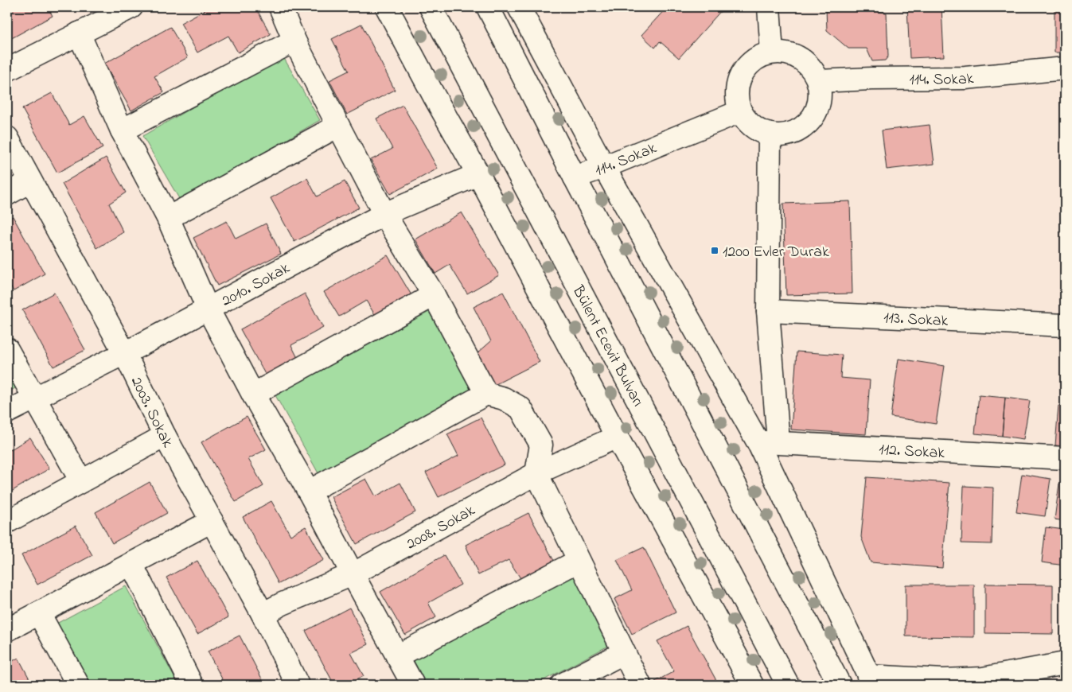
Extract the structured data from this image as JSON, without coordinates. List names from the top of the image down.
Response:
{
  "streets": {
    "street": [
      "114. Sokak",
      "2010. Sokak",
      "113. Sokak",
      "Bülent Ecevit Bulvarı",
      "2003. Sokak",
      "112. Sokak",
      "2008. Sokak"
    ]
  },
  "crossings": [
    ["2010. Sokak", "2003. Sokak"],
    ["2003. Sokak", "2008. Sokak"]
  ],
  "places": {
    "transit": ["1200 Evler Durak"]
  }
}
